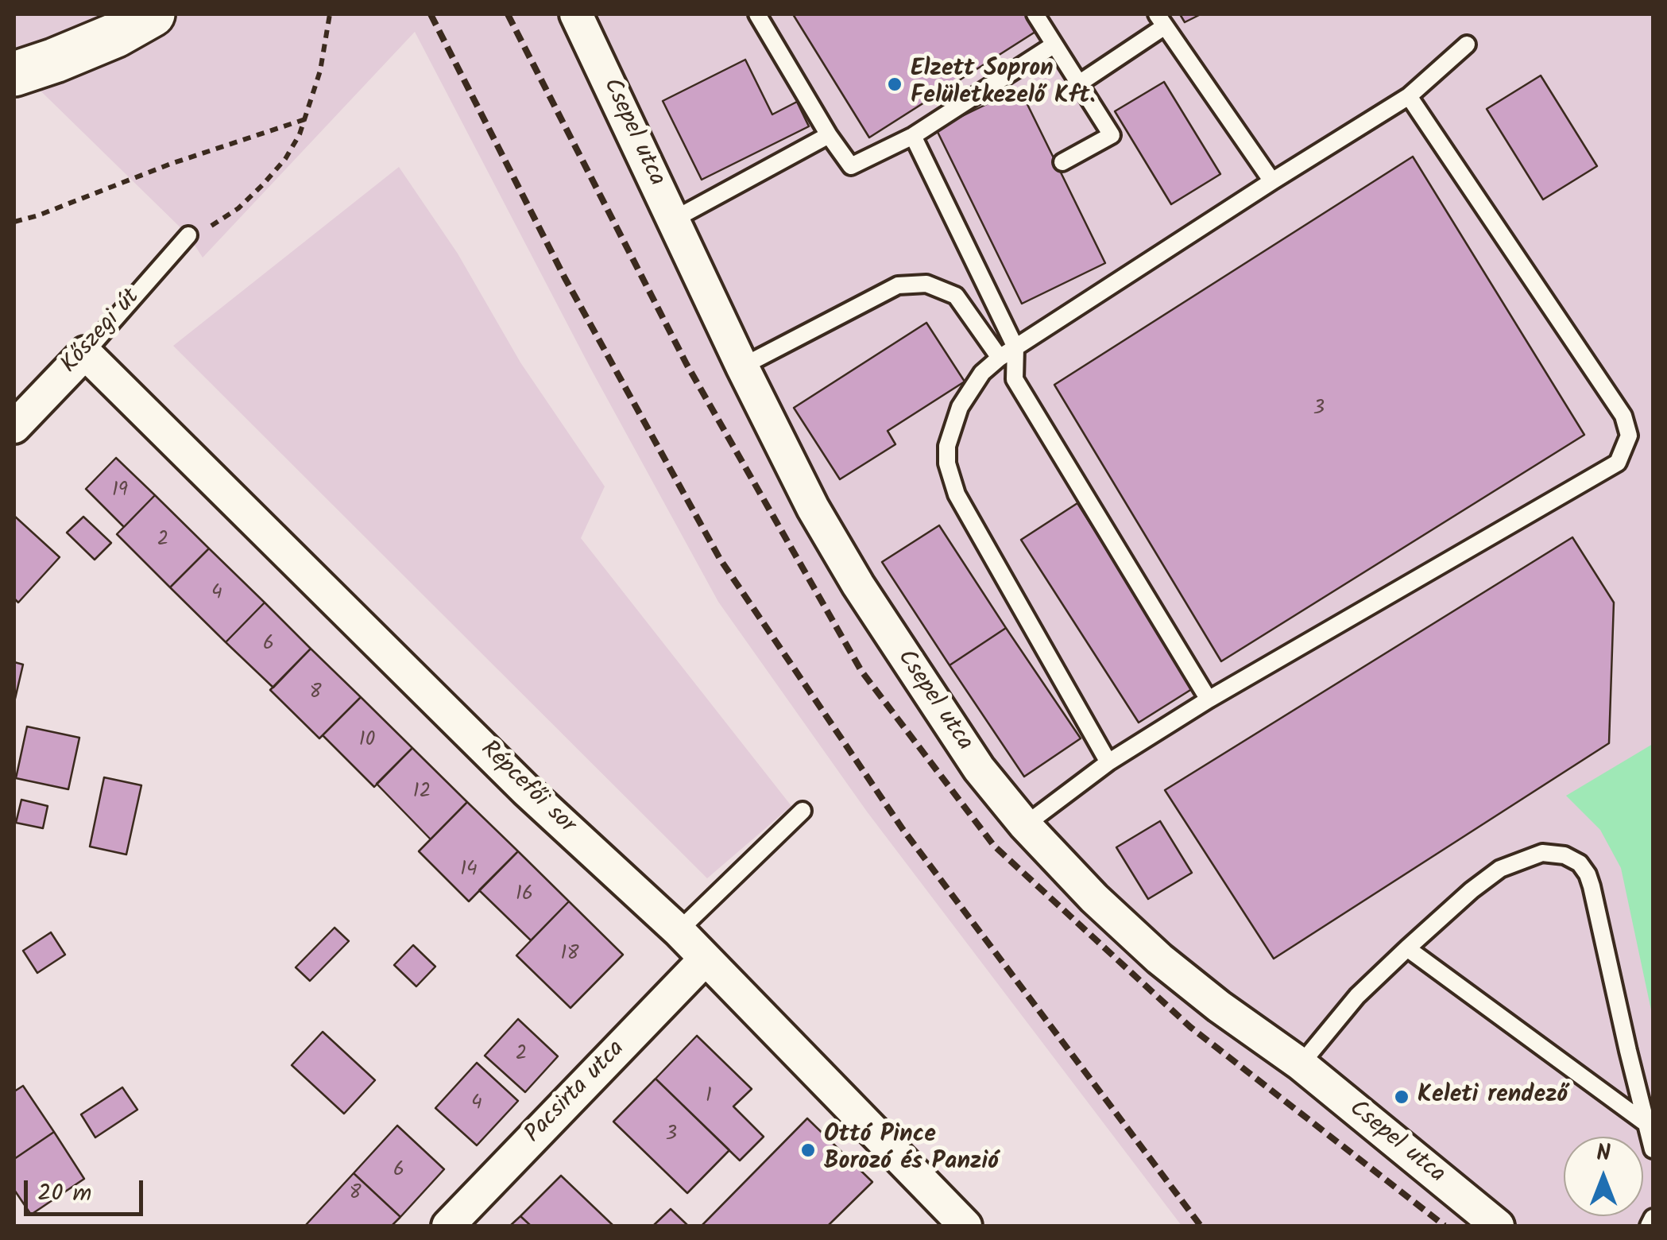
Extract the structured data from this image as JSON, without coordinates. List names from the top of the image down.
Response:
{
  "streets": {
    "street": [
      "Csepel utca",
      "Kőszegi út",
      "Répcefői sor",
      "Pacsirta utca"
    ]
  },
  "crossings": [
    ["Kőszegi út", "Répcefői sor"],
    ["Répcefői sor", "Pacsirta utca"]
  ],
  "places": ["Elzett Sopron Felületkezelő Kft.", "Keleti rendező", "Ottó Pince Borozó és Panzió"],
  "house_numbers": [
    "3",
    "19",
    "2",
    "4",
    "6",
    "8",
    "10",
    "12",
    "14",
    "16",
    "18",
    "2",
    "1",
    "4",
    "3",
    "6",
    "8"
  ],
  "scale_bar": "20 m",
  "north": "top"
}
